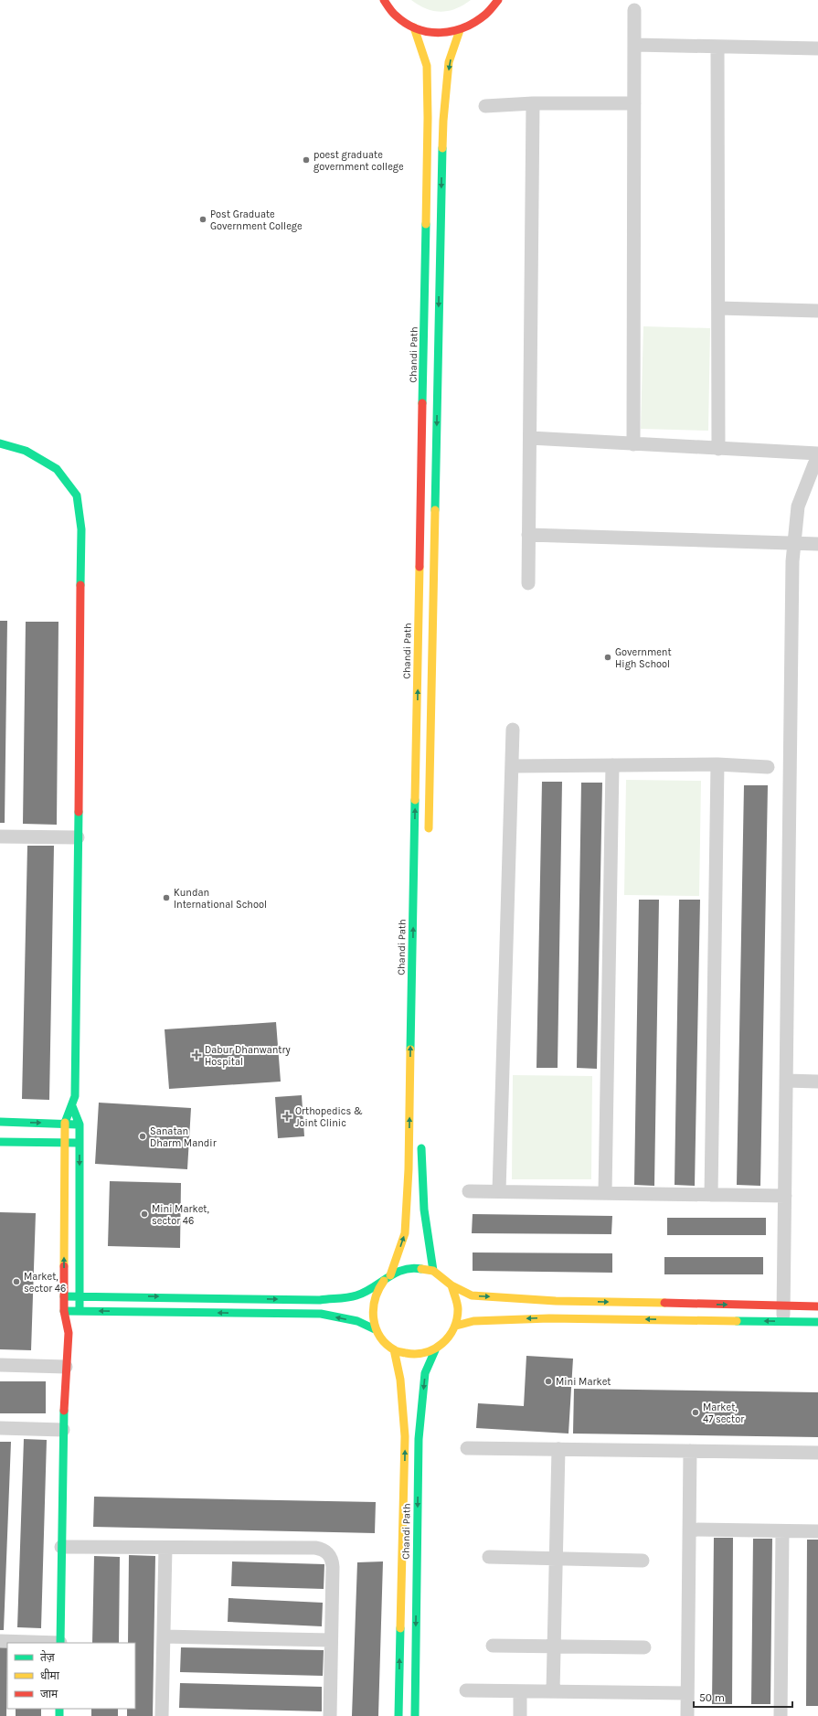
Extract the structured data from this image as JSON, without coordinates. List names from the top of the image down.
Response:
{
  "streets": {
    "main road": ["Chandi Path"]
  },
  "places": {
    "other": [
      "poest graduate government college",
      "Post Graduate Government College",
      "Government High School",
      "Kundan International School",
      "Sanatan Dharm Mandir",
      "Mini Market, sector 46",
      "Market, sector 46",
      "Mini Market",
      "Market, 47 sector"
    ],
    "health": ["Dabur Dhanwantry Hospital", "Orthopedics & Joint Clinic"]
  },
  "legend": ["तेज़", "धीमा", "जाम"],
  "scale_bar": "50 m"
}
